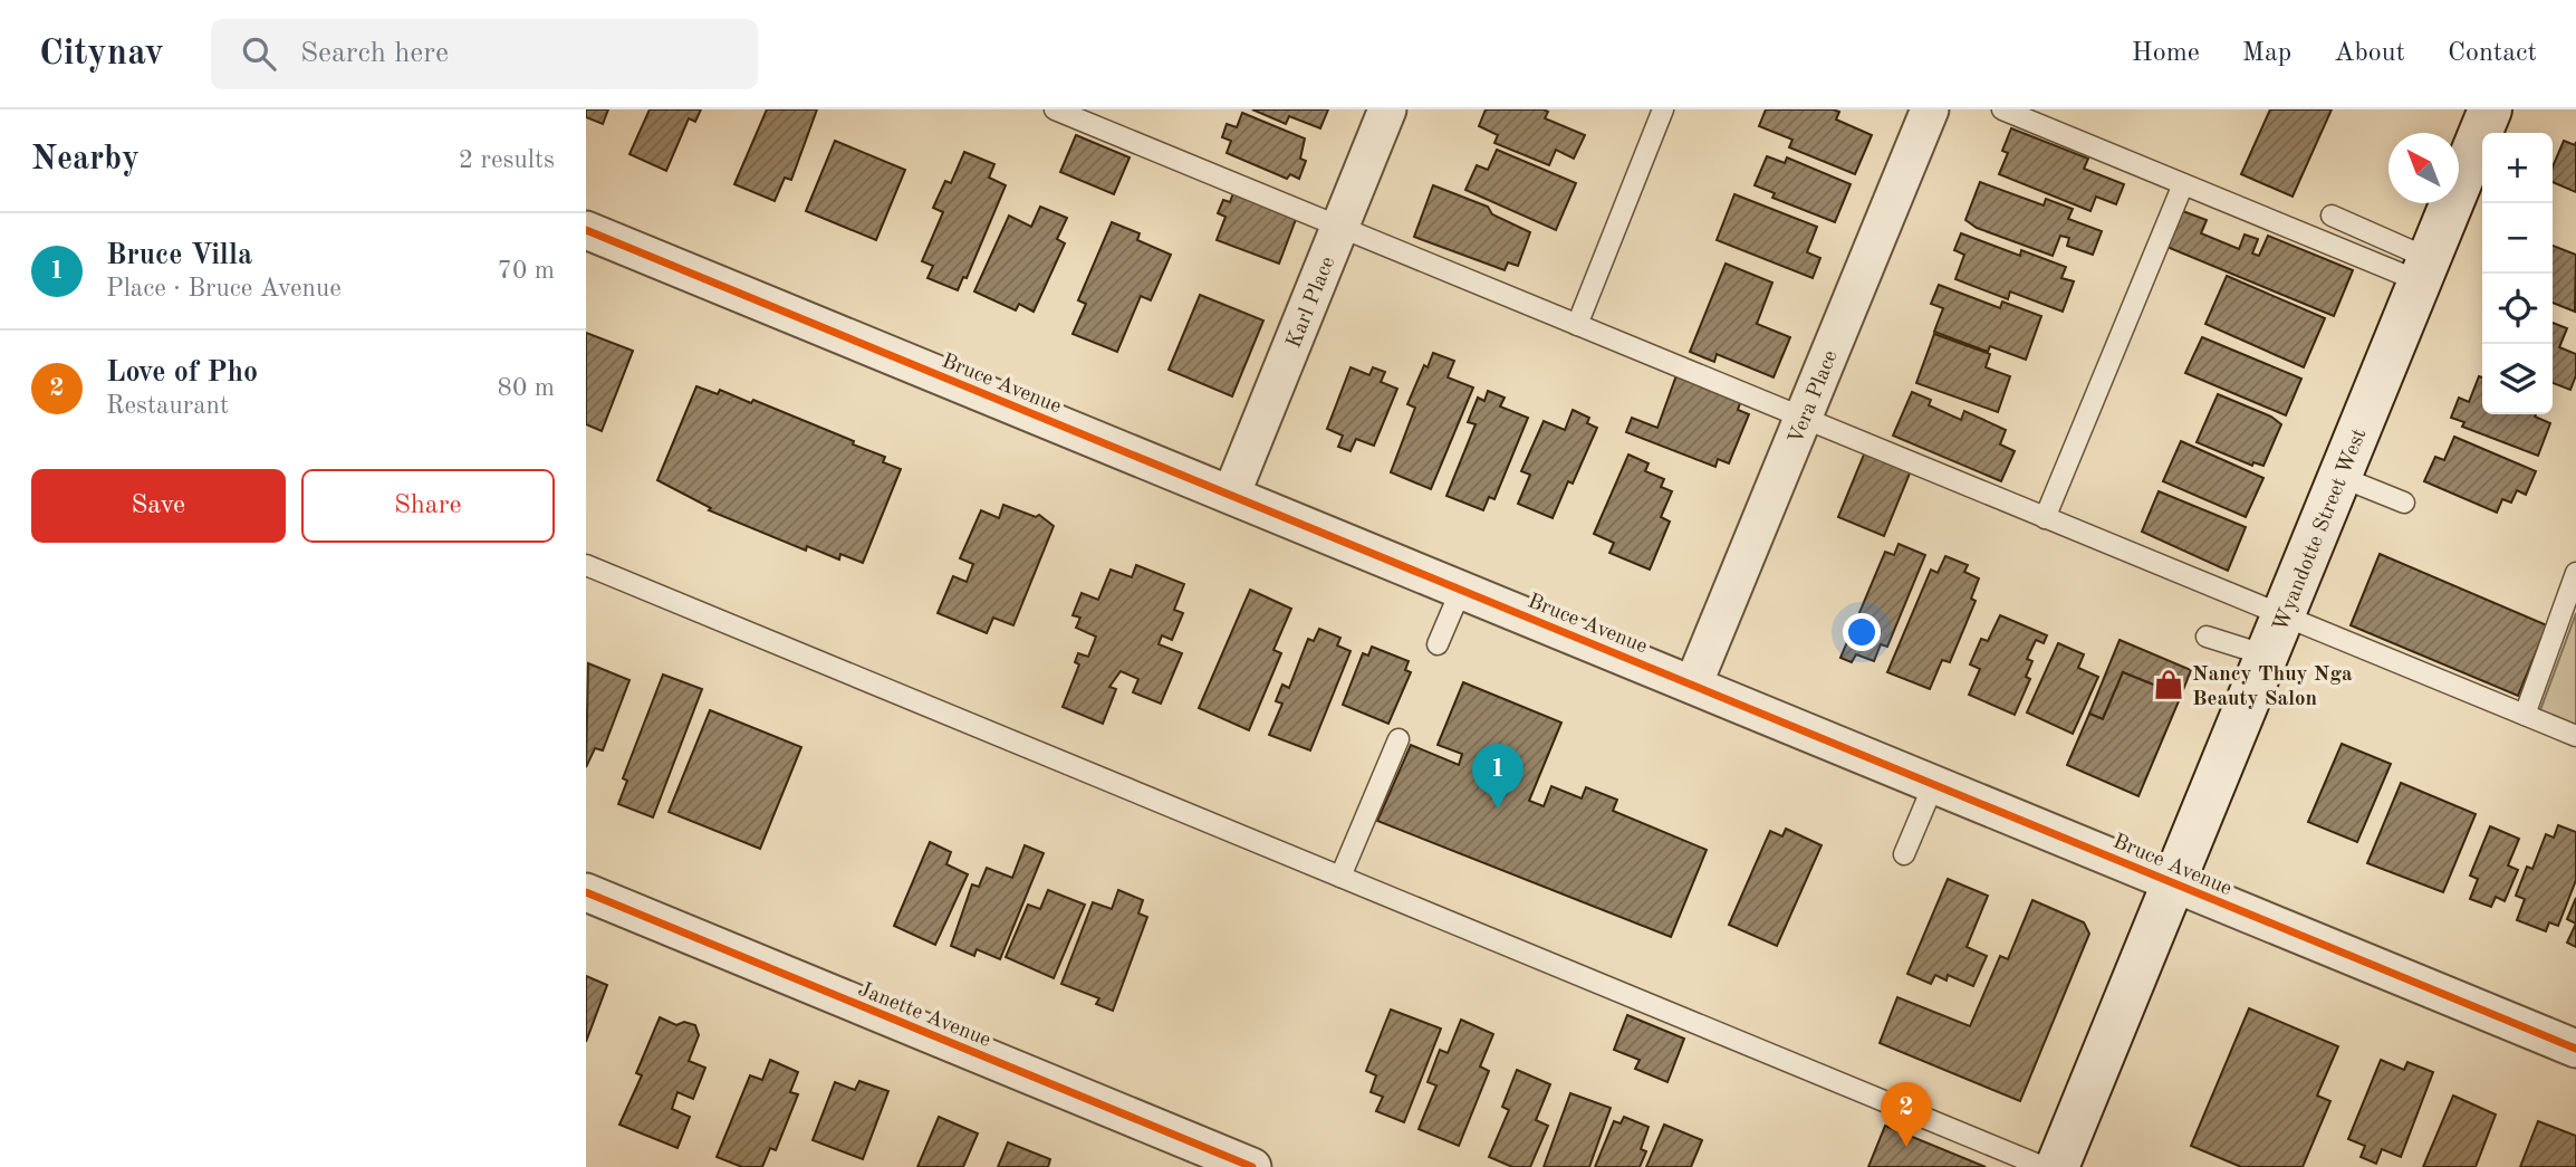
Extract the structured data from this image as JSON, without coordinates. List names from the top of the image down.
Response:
{
  "streets": {
    "main road": ["Wyandotte Street West"],
    "street": [
      "Karl Place",
      "Bruce Avenue",
      "Vera Place",
      "Janette Avenue"
    ]
  },
  "crossings": [
    ["Karl Place", "Bruce Avenue"],
    ["Bruce Avenue", "Vera Place"],
    ["Bruce Avenue", "Wyandotte Street West"]
  ],
  "places": {
    "shop": ["Nancy Thuy Nga Beauty Salon"]
  },
  "north": "top left",
  "page": {
    "header": "Citynav",
    "search": "Search here",
    "nav": [
      "Home",
      "Map",
      "About",
      "Contact"
    ],
    "heading": ["Nearby", "2 results"],
    "map_buttons": ["+", "−"],
    "list": [
      {
        "mark": "1",
        "name": "Bruce Villa",
        "note": "Place · Bruce Avenue",
        "value": "70 m"
      },
      {
        "mark": "2",
        "name": "Love of Pho",
        "note": "Restaurant",
        "value": "80 m"
      }
    ],
    "buttons": ["Save", "Share"],
    "pins": ["1", "2"]
  }
}
